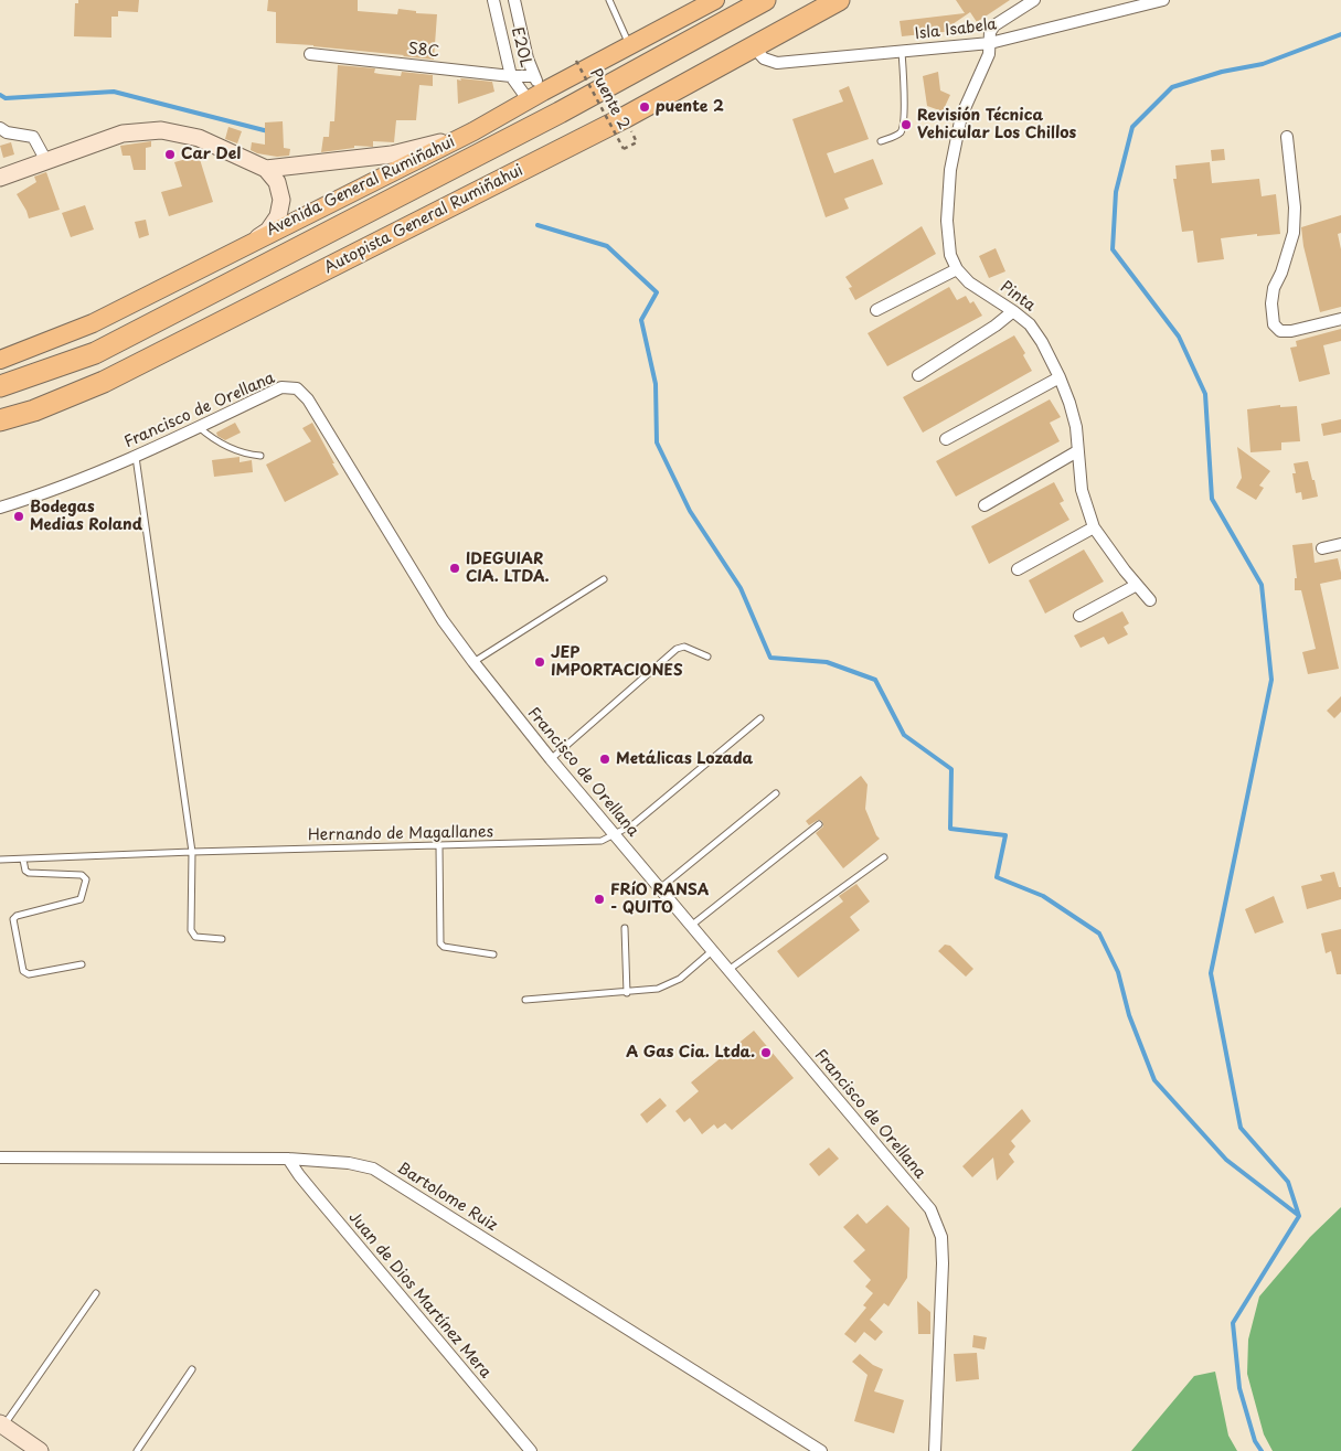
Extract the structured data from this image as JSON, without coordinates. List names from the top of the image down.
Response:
{
  "streets": {
    "highway": ["Autopista General Rumiñahui"],
    "main road": ["Avenida General Rumiñahui"],
    "street": [
      "Isla Isabela",
      "E20L",
      "S8C",
      "Pinta",
      "Francisco de Orellana",
      "Bartolome Ruiz",
      "Juan de Dios Martínez Mera"
    ],
    "lane": ["Hernando de Magallanes"],
    "path": ["Puente 2"]
  },
  "crossings": [
    ["Isla Isabela", "Autopista General Rumiñahui"],
    ["E20L", "S8C"],
    ["E20L", "Avenida General Rumiñahui"],
    ["S8C", "Avenida General Rumiñahui"],
    ["Francisco de Orellana", "Hernando de Magallanes"],
    ["Bartolome Ruiz", "Juan de Dios Martínez Mera"]
  ],
  "places": [
    "puente 2",
    "Revisión Técnica Vehicular Los Chillos",
    "Car Del",
    "Bodegas Medias Roland",
    "IDEGUIAR CIA. LTDA.",
    "JEP IMPORTACIONES",
    "Metálicas Lozada",
    "FRíO RANSA - QUITO",
    "A Gas Cia. Ltda."
  ]
}
